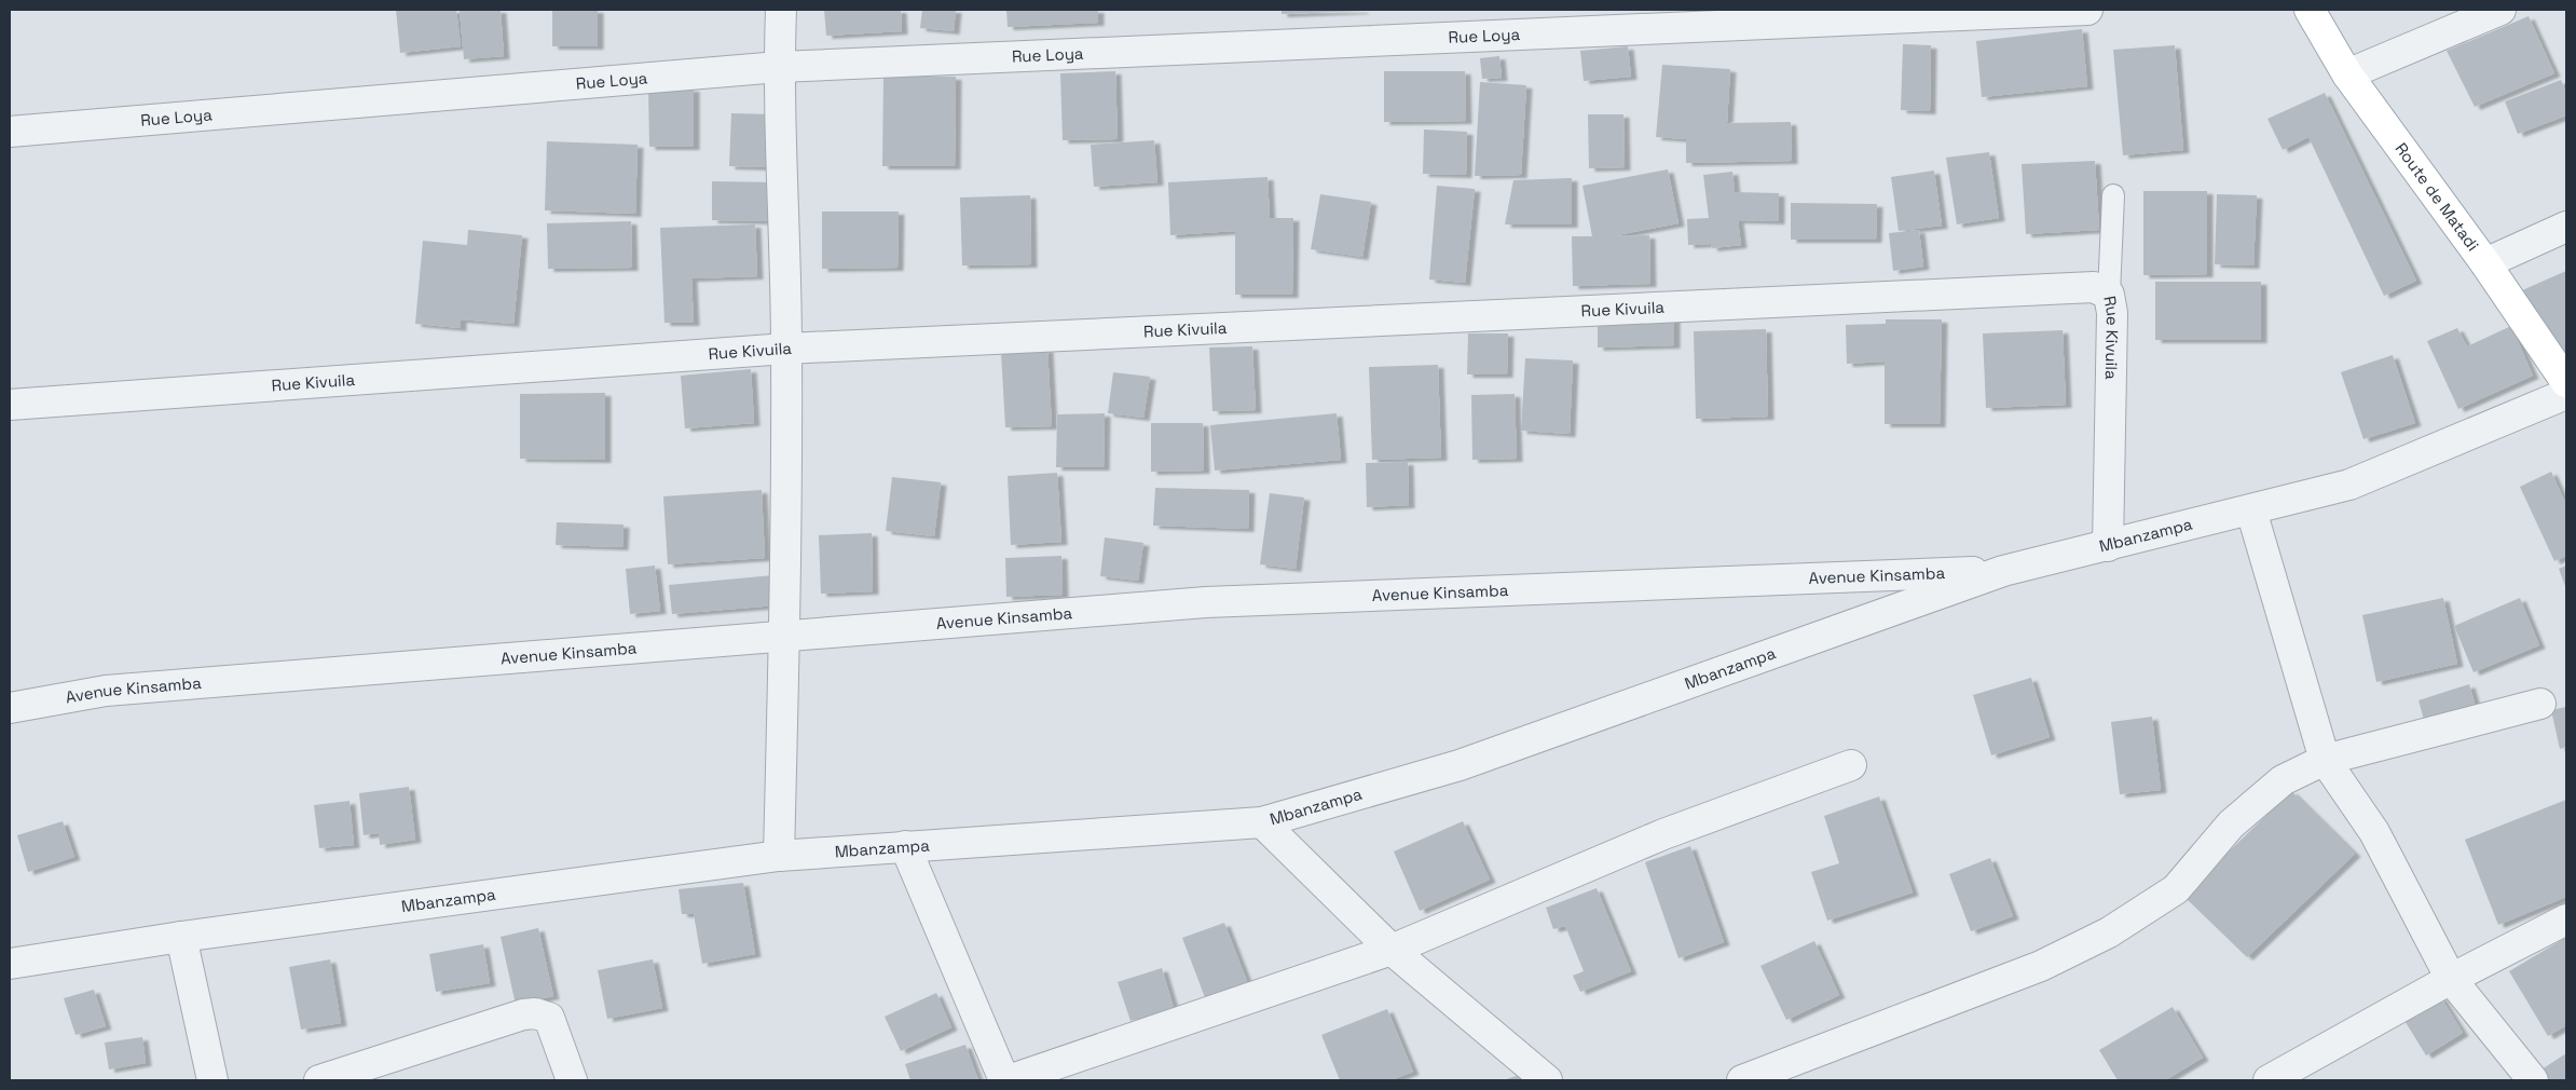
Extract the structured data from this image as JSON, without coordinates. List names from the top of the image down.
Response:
{
  "streets": {
    "main road": ["Route de Matadi"],
    "street": [
      "Rue Loya",
      "Rue Kivuila",
      "Mbanzampa",
      "Avenue Kinsamba"
    ]
  },
  "crossings": [
    ["Rue Kivuila", "Mbanzampa"],
    ["Mbanzampa", "Avenue Kinsamba"]
  ]
}
